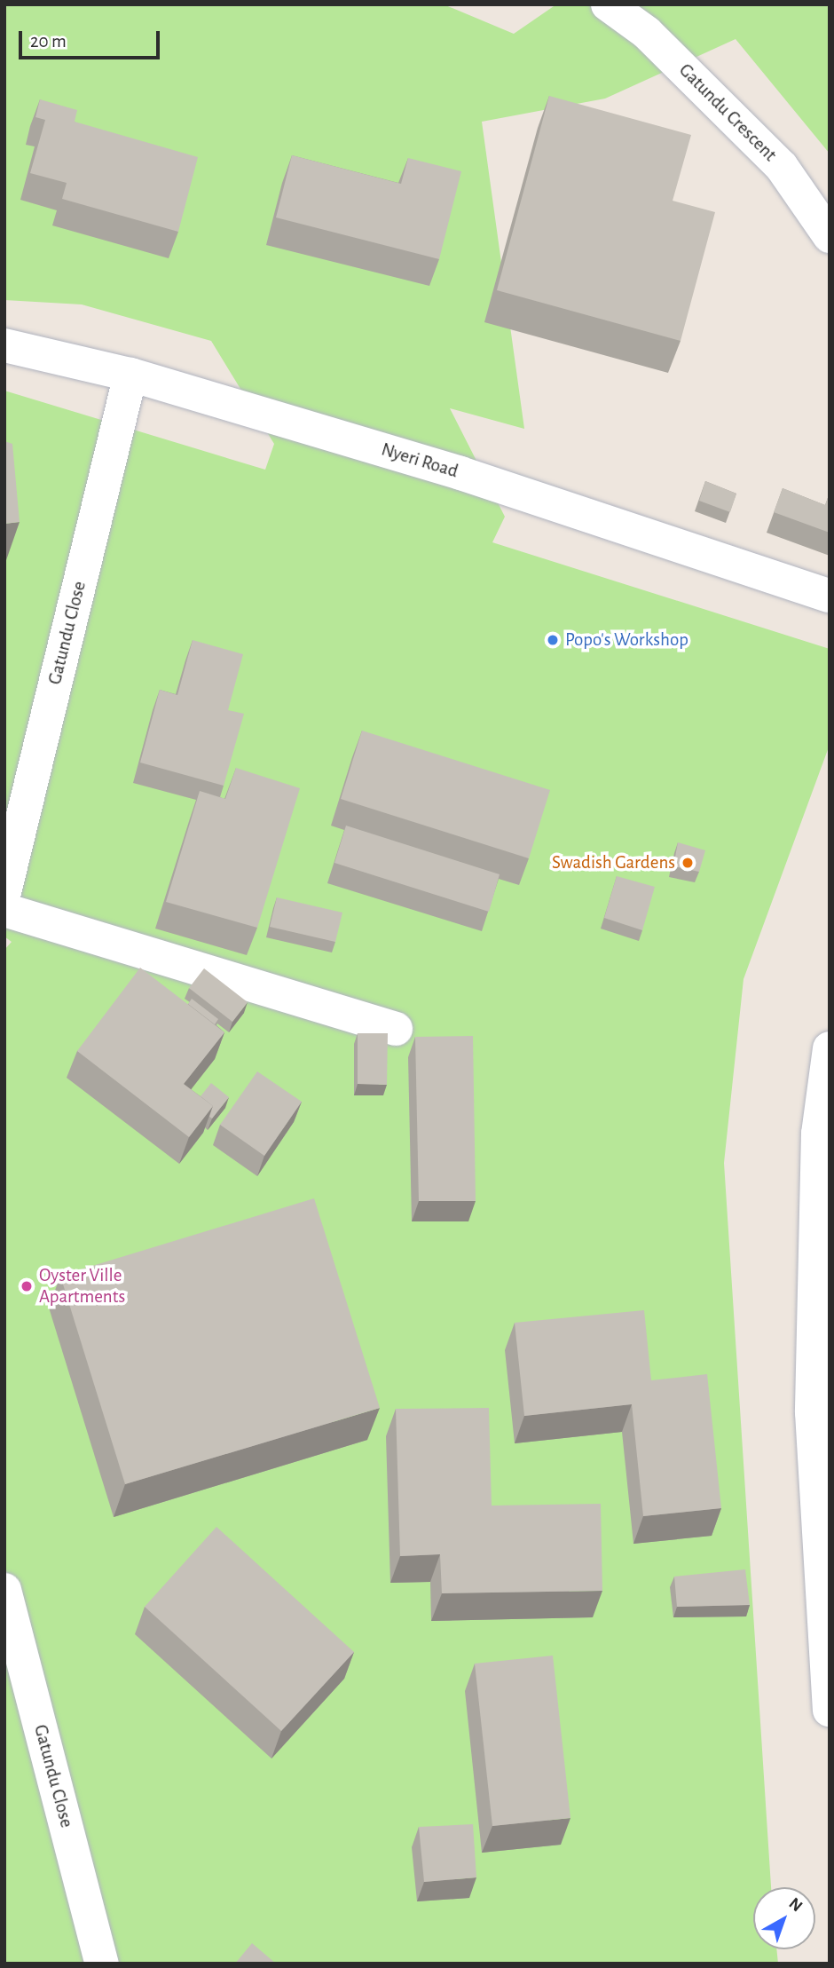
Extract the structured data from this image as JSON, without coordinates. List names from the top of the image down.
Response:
{
  "streets": {
    "street": ["Gatundu Crescent", "Nyeri Road", "Gatundu Close"]
  },
  "crossings": [
    ["Nyeri Road", "Gatundu Close"]
  ],
  "places": ["Popo's Workshop", "Swadish Gardens", "Oyster Ville Apartments"],
  "scale_bar": "20 m",
  "north": "top right"
}
